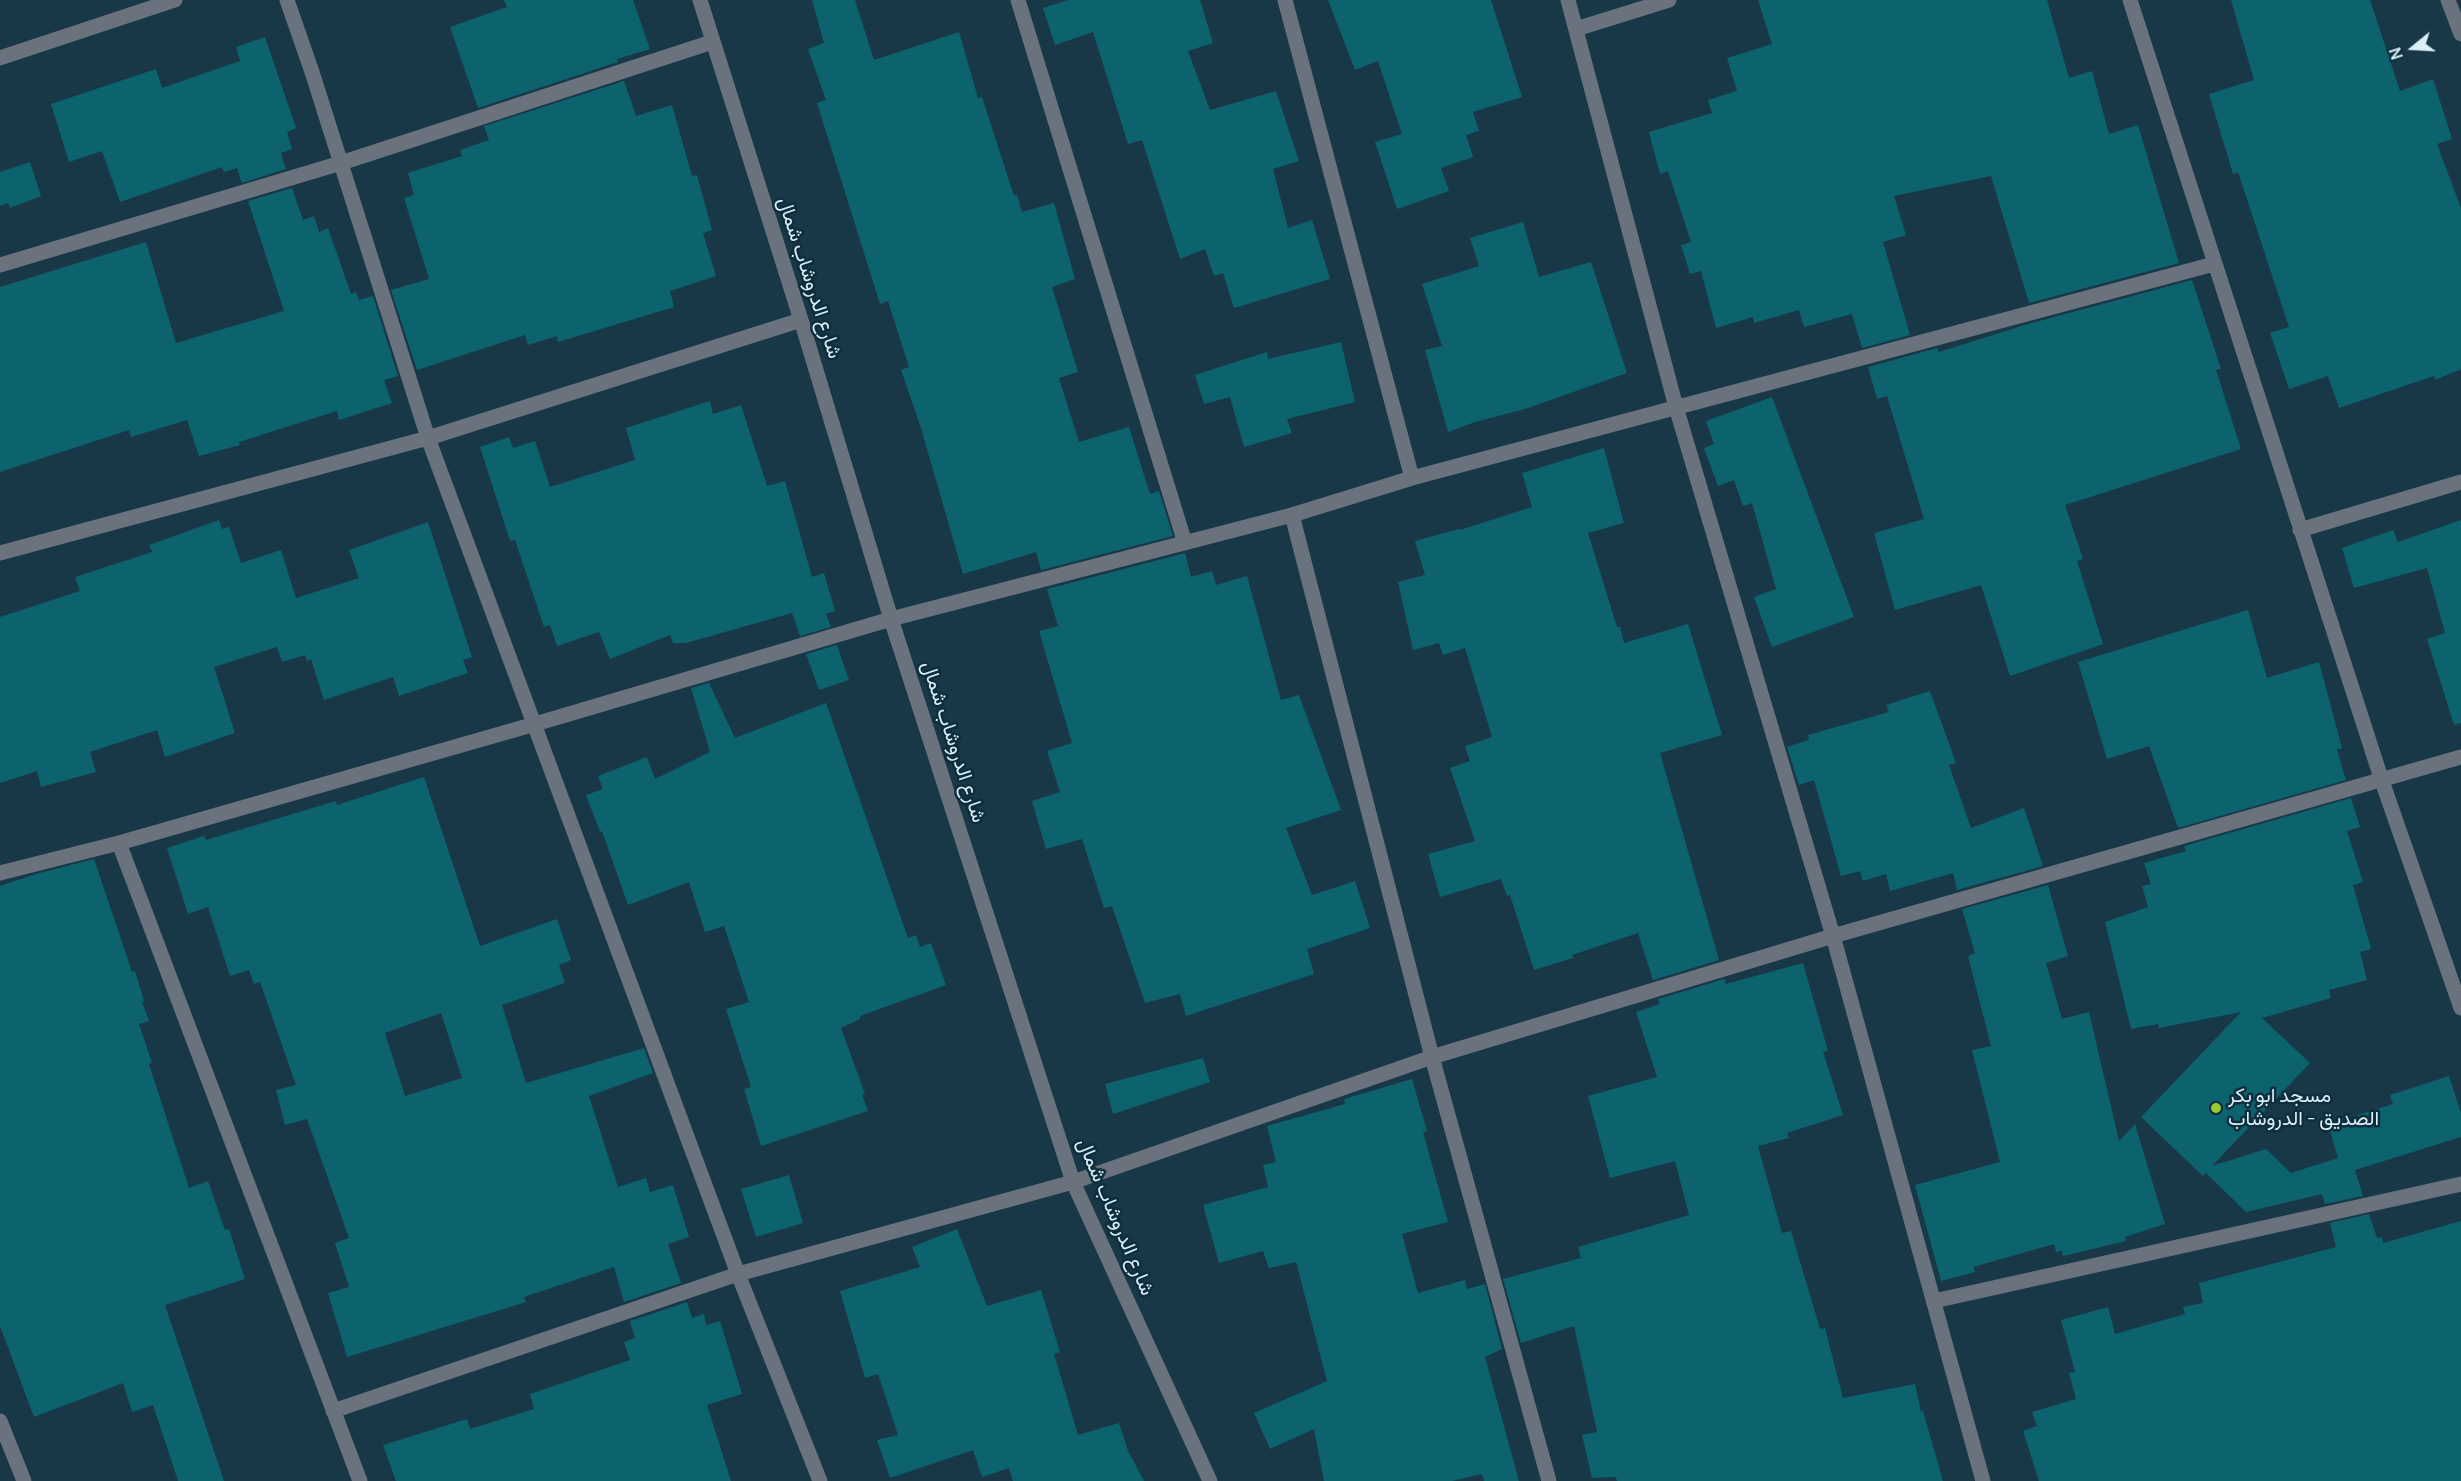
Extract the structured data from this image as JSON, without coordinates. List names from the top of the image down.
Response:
{
  "streets": {
    "street": ["شارع الدروشاب شمال"]
  },
  "places": ["مسجد ابو بكر الصديق - الدروشاب"],
  "north": "left"
}
